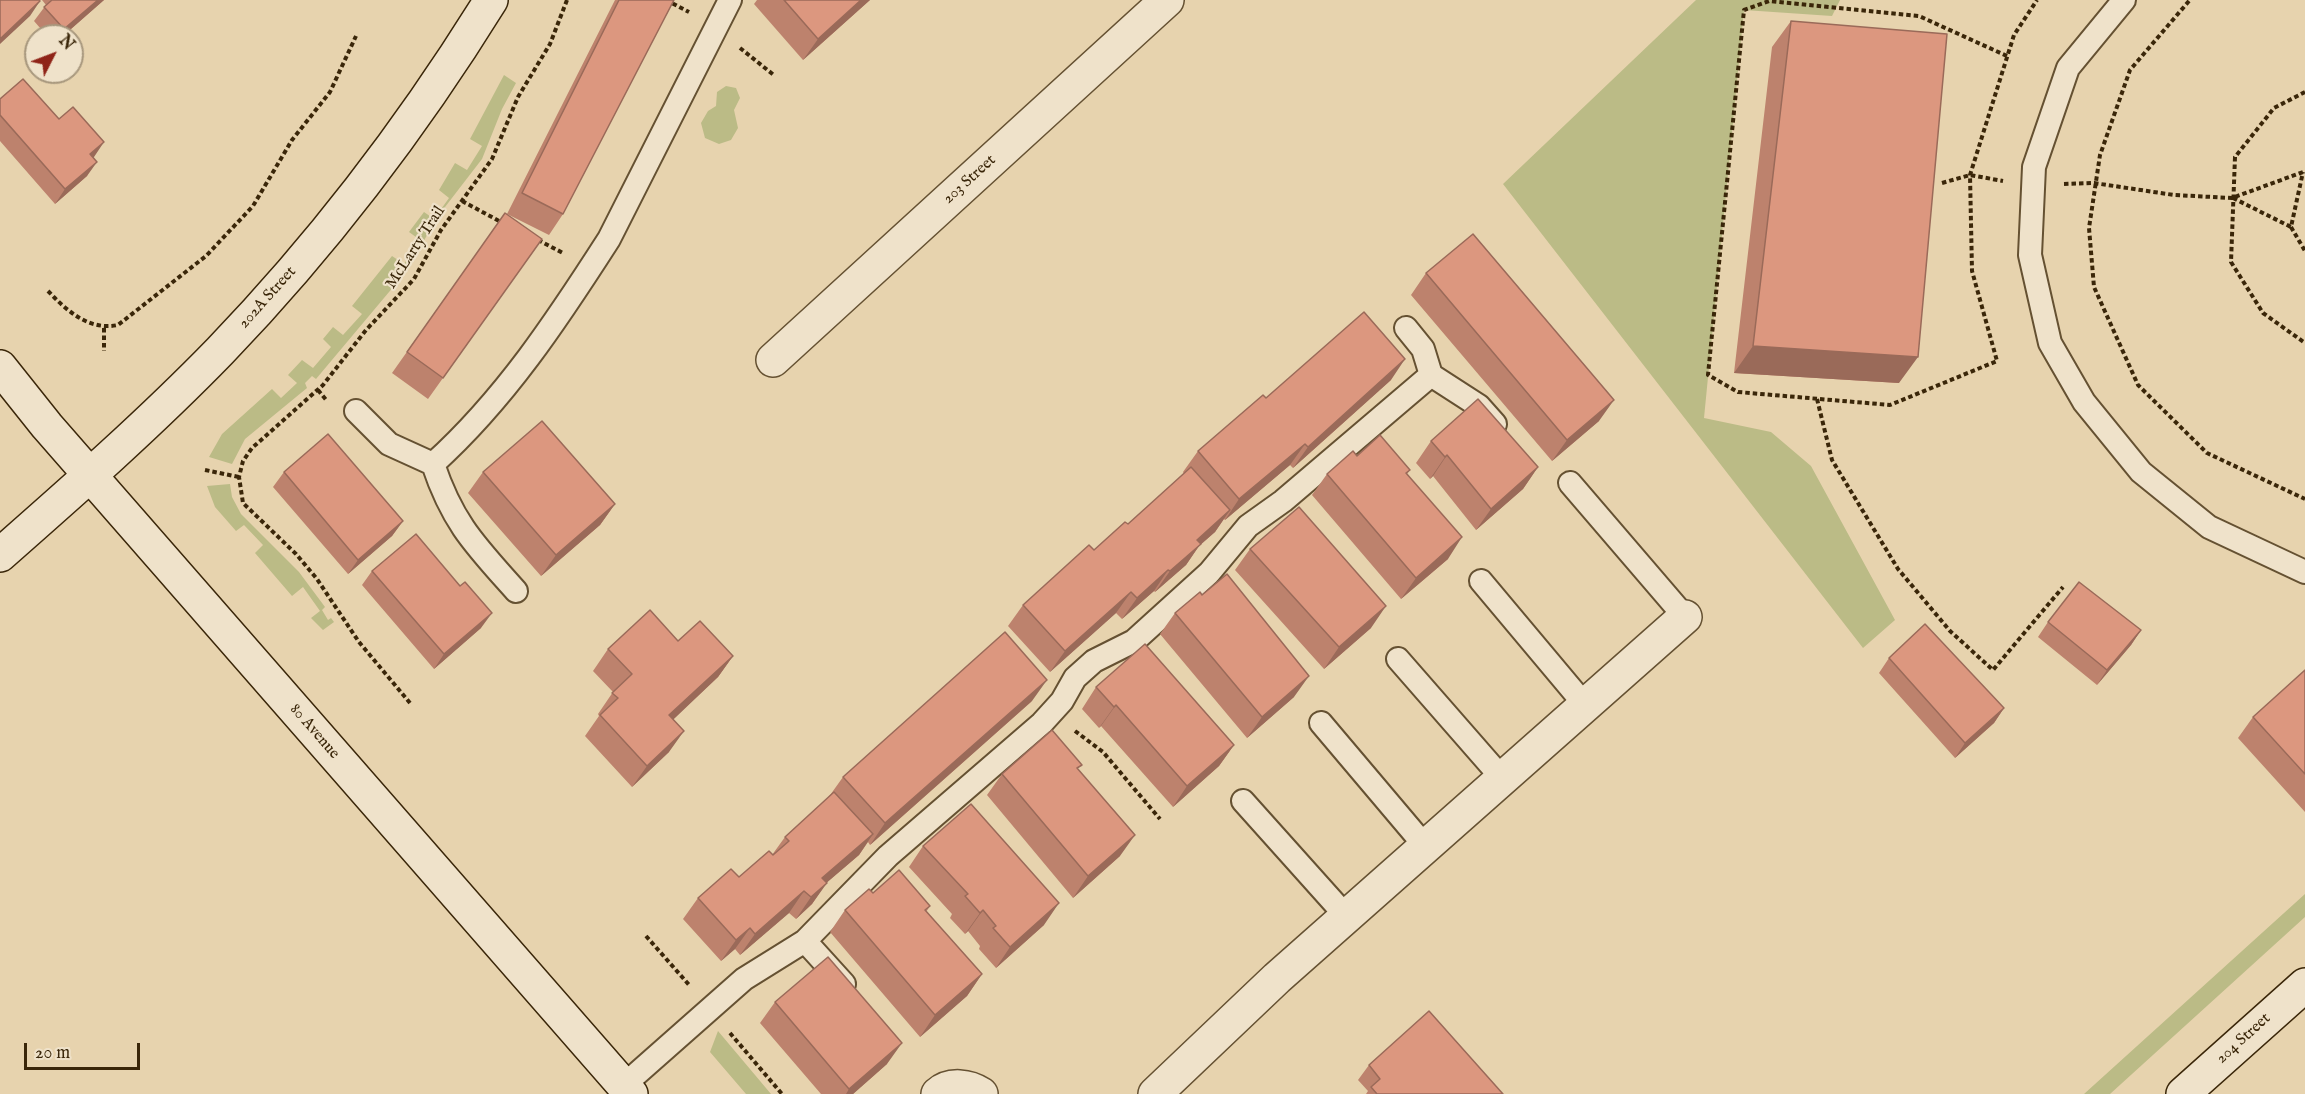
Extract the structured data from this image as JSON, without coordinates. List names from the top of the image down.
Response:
{
  "streets": {
    "main road": [
      "203 Street",
      "202A Street",
      "80 Avenue",
      "204 Street"
    ],
    "path": ["McLarty Trail"]
  },
  "crossings": [
    ["202A Street", "80 Avenue"]
  ],
  "scale_bar": "20 m",
  "north": "top right"
}
